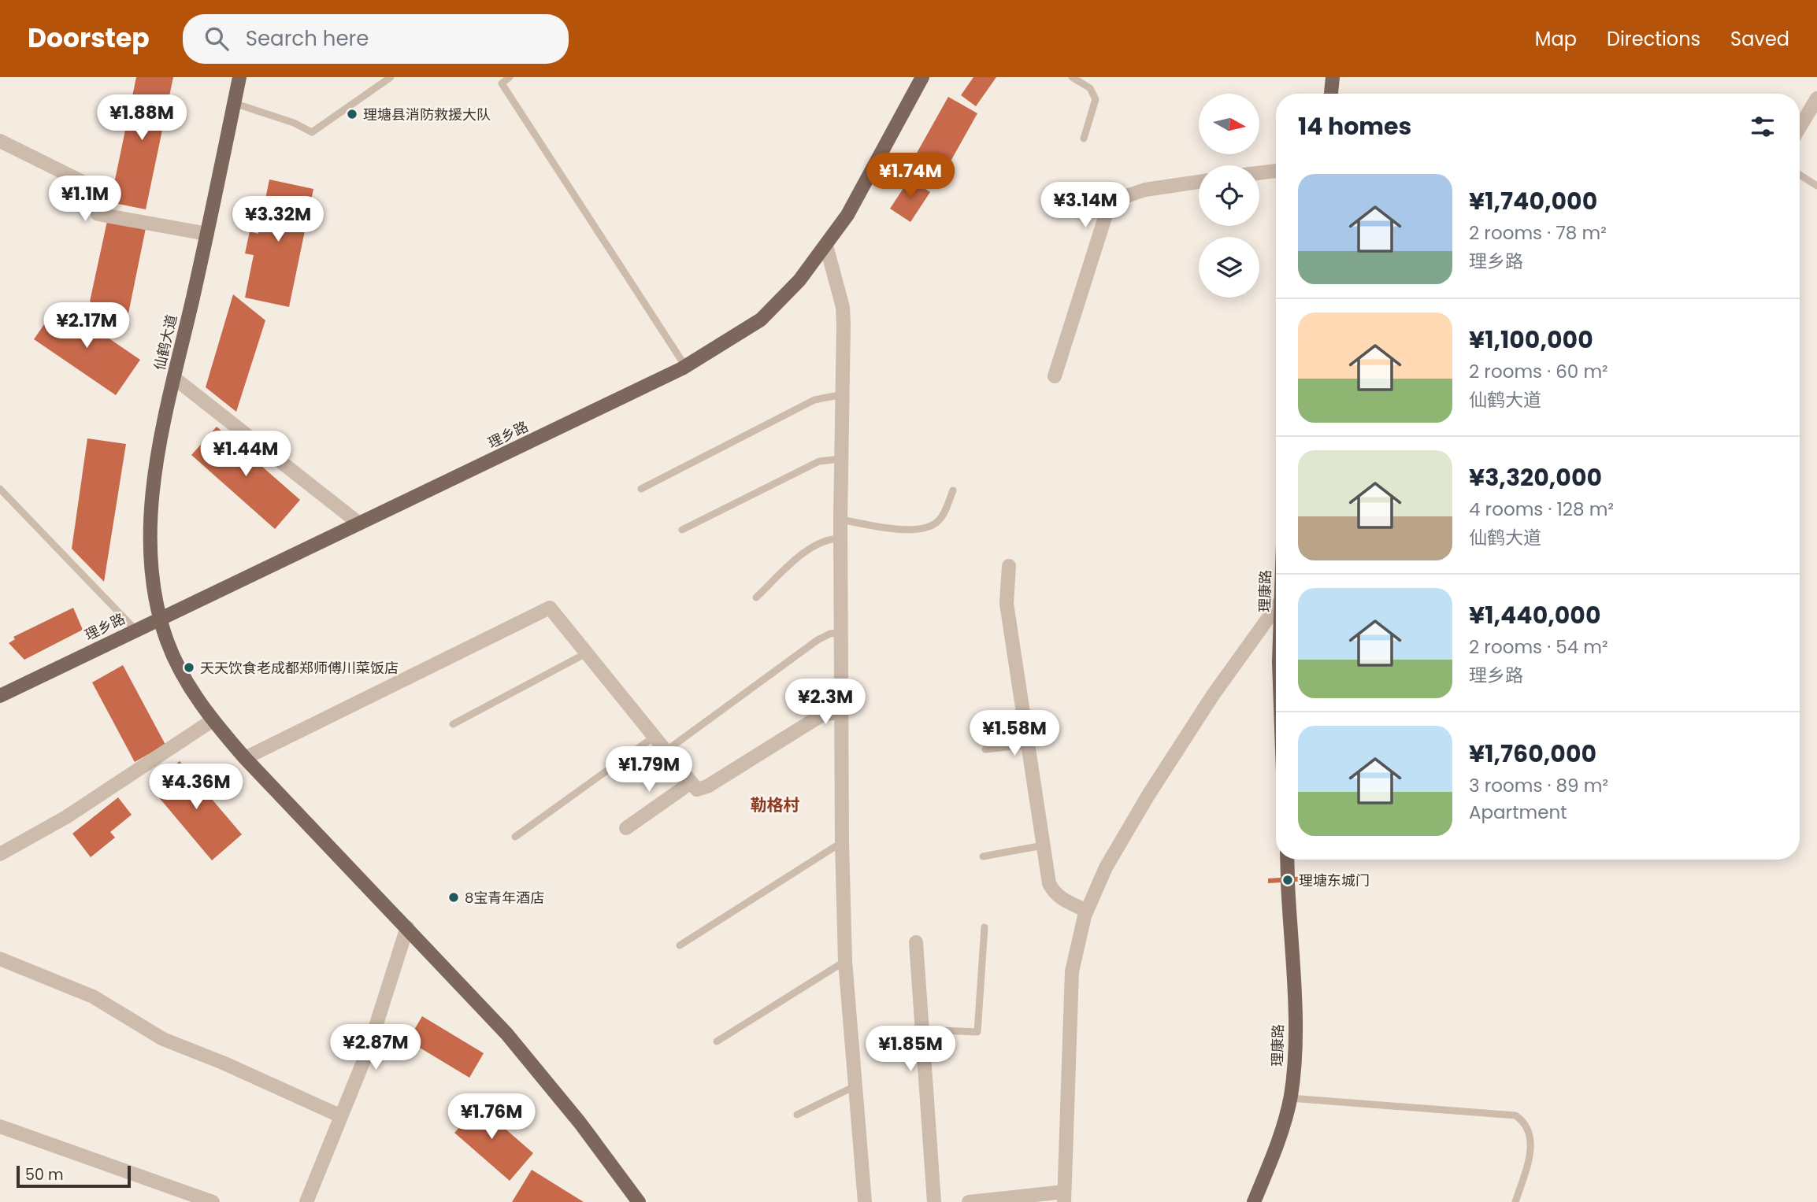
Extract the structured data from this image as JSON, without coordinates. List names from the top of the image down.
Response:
{
  "streets": {
    "main road": ["仙鹤大道", "理乡路", "理康路"]
  },
  "crossings": [
    ["仙鹤大道", "理乡路"]
  ],
  "districts": ["勒格村"],
  "places": [
    "理塘县消防救援大队",
    "天天饮食老成都郑师傅川菜饭店",
    "理塘东城门",
    "8宝青年酒店"
  ],
  "scale_bar": "50 m",
  "north": "right",
  "page": {
    "header": "Doorstep",
    "search": "Search here",
    "nav": ["Map", "Directions", "Saved"],
    "heading": "14 homes",
    "price": [
      "¥1.88M",
      "¥1.74M",
      "¥1.1M",
      "¥3.14M",
      "¥3.32M",
      "¥2.17M",
      "¥1.44M",
      "¥2.3M",
      "¥1.58M",
      "¥1.79M",
      "¥4.36M",
      "¥2.87M",
      "¥1.85M",
      "¥1.76M"
    ],
    "list": [
      {
        "name": "¥1,740,000",
        "note": "2 rooms · 78 m² · 理乡路"
      },
      {
        "name": "¥1,100,000",
        "note": "2 rooms · 60 m² · 仙鹤大道"
      },
      {
        "name": "¥3,320,000",
        "note": "4 rooms · 128 m² · 仙鹤大道"
      },
      {
        "name": "¥1,440,000",
        "note": "2 rooms · 54 m² · 理乡路"
      },
      {
        "name": "¥1,760,000",
        "note": "3 rooms · 89 m² · Apartment"
      }
    ],
    "scale": "50 m"
  }
}
